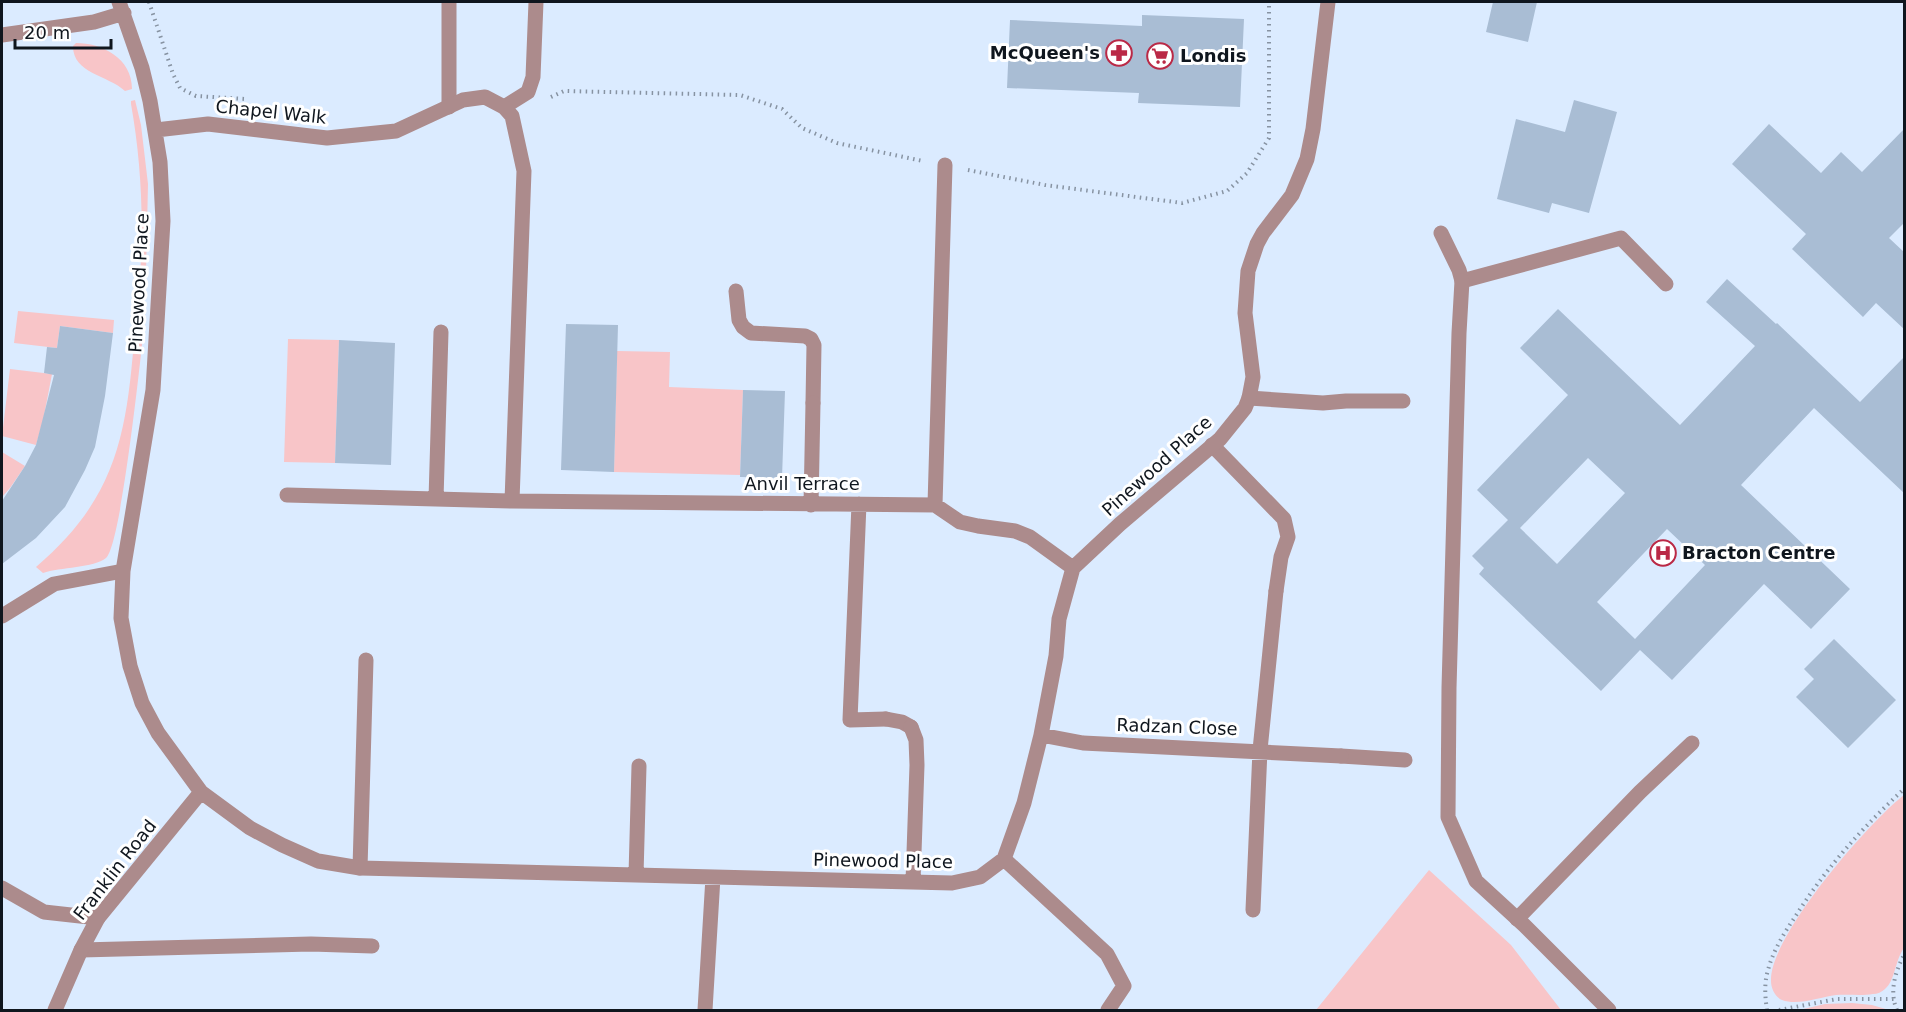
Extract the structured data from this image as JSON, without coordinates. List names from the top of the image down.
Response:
{
  "streets": {
    "street": [
      "Chapel Walk",
      "Pinewood Place",
      "Anvil Terrace",
      "Radzan Close",
      "Franklin Road"
    ]
  },
  "crossings": [
    ["Chapel Walk", "Pinewood Place"],
    ["Pinewood Place", "Radzan Close"],
    ["Pinewood Place", "Franklin Road"]
  ],
  "places": {
    "pharmacy": ["McQueen's"],
    "supermarket": ["Londis"],
    "hospital": ["Bracton Centre"]
  },
  "scale_bar": "20 m"
}
